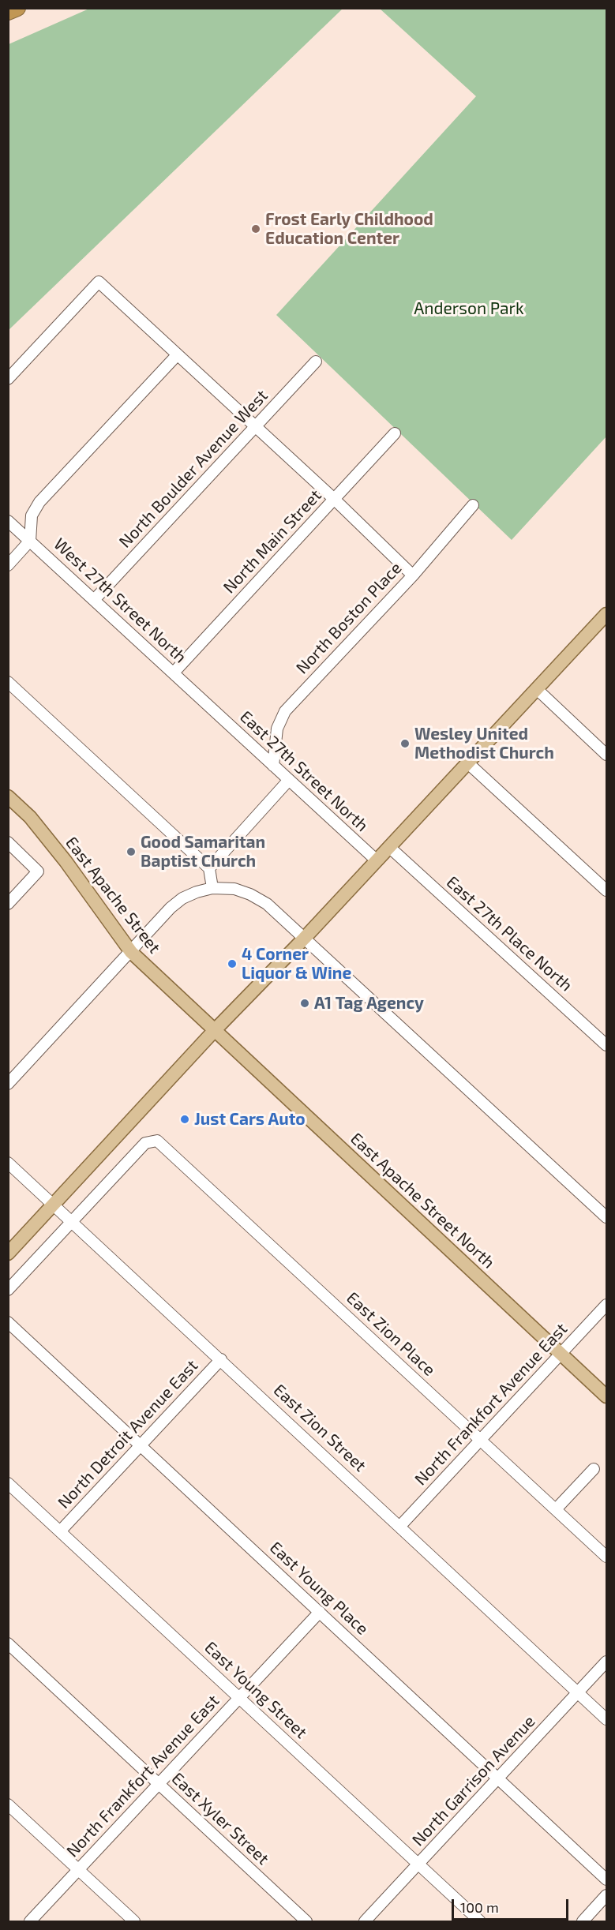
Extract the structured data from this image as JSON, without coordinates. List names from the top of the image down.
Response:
{
  "streets": {
    "main road": ["East Apache Street", "East Apache Street North"],
    "street": [
      "North Boulder Avenue West",
      "North Main Street",
      "West 27th Street North",
      "North Boston Place",
      "East 27th Street North",
      "East 27th Place North",
      "East Zion Place",
      "North Frankfort Avenue East",
      "East Zion Street",
      "North Detroit Avenue East",
      "East Young Place",
      "East Young Street",
      "North Garrison Avenue",
      "East Xyler Street"
    ]
  },
  "crossings": [
    ["North Boulder Avenue West", "West 27th Street North"],
    ["North Main Street", "West 27th Street North"],
    ["West 27th Street North", "East 27th Street North"],
    ["North Boston Place", "East 27th Street North"],
    ["East Apache Street", "East Apache Street North"],
    ["East Apache Street North", "North Frankfort Avenue East"],
    ["East Zion Place", "North Frankfort Avenue East"],
    ["East Zion Place", "East Zion Street"],
    ["North Frankfort Avenue East", "East Zion Street"],
    ["North Frankfort Avenue East", "East Young Place"],
    ["North Frankfort Avenue East", "East Young Street"],
    ["North Frankfort Avenue East", "East Xyler Street"],
    ["East Zion Street", "North Detroit Avenue East"],
    ["East Zion Street", "North Garrison Avenue"],
    ["North Detroit Avenue East", "East Young Place"],
    ["North Detroit Avenue East", "East Young Street"],
    ["East Young Place", "North Garrison Avenue"],
    ["East Young Street", "North Garrison Avenue"]
  ],
  "parks": ["Anderson Park"],
  "places": [
    "Frost Early Childhood Education Center",
    "Wesley United Methodist Church",
    "Good Samaritan Baptist Church",
    "4 Corner Liquor & Wine",
    "A1 Tag Agency",
    "Just Cars Auto"
  ],
  "scale_bar": "100 m"
}
